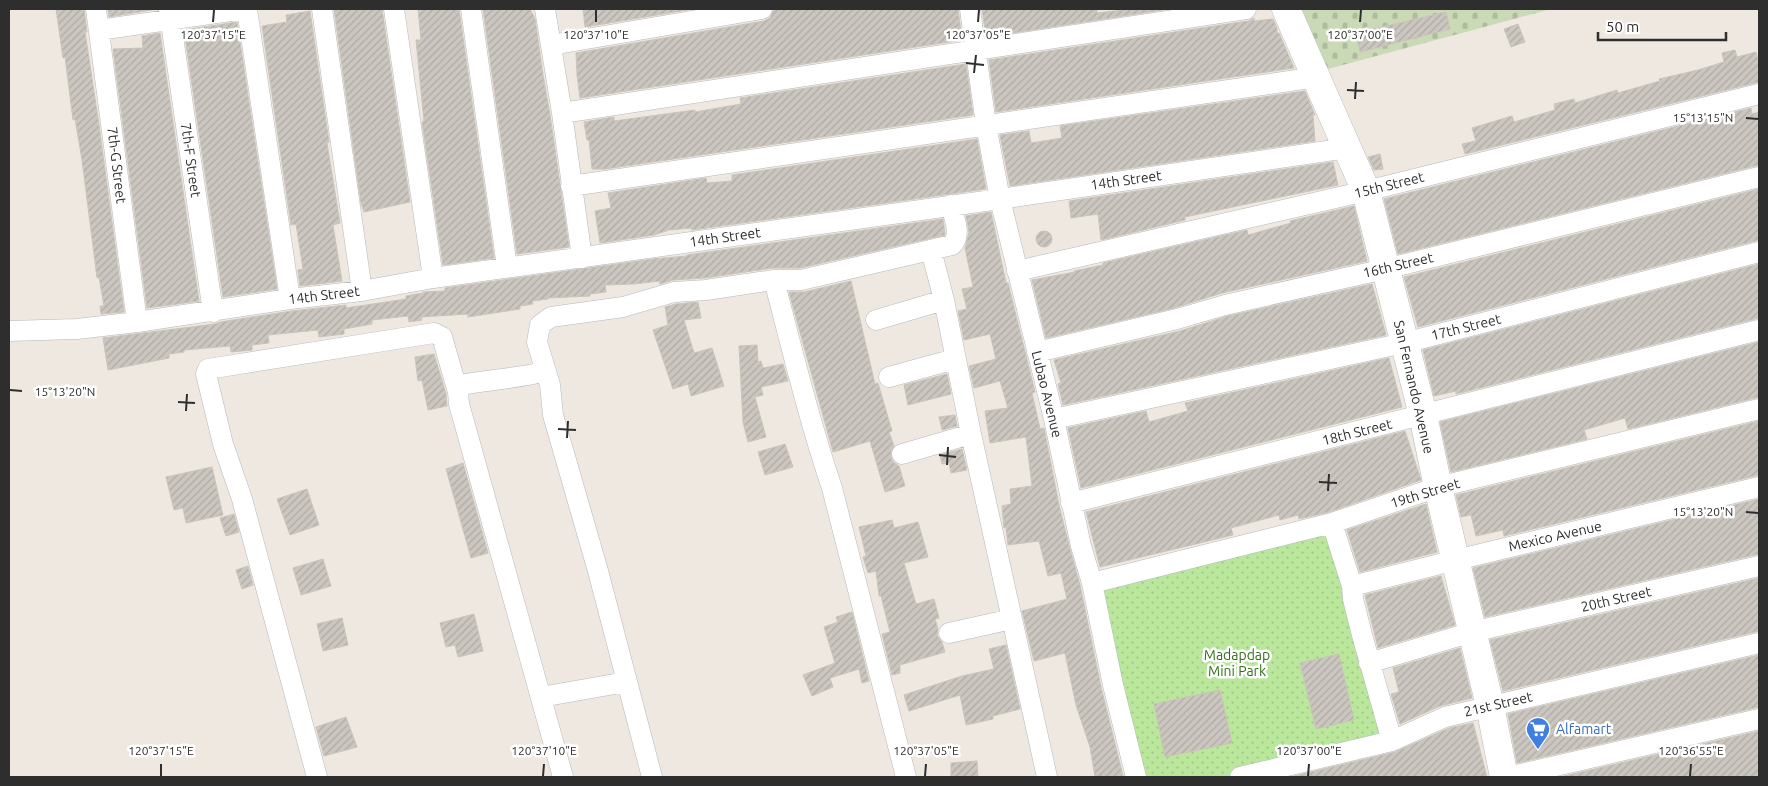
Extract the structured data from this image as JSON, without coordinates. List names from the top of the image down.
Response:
{
  "streets": {
    "main road": ["San Fernando Avenue"],
    "street": [
      "7th-F Street",
      "7th-G Street",
      "14th Street",
      "15th Street",
      "16th Street",
      "17th Street",
      "Lubao Avenue",
      "18th Street",
      "19th Street",
      "Mexico Avenue",
      "20th Street",
      "21st Street"
    ]
  },
  "crossings": [
    ["7th-F Street", "14th Street"],
    ["7th-G Street", "14th Street"],
    ["14th Street", "San Fernando Avenue"],
    ["14th Street", "Lubao Avenue"],
    ["15th Street", "San Fernando Avenue"],
    ["15th Street", "Lubao Avenue"],
    ["16th Street", "San Fernando Avenue"],
    ["16th Street", "Lubao Avenue"],
    ["17th Street", "San Fernando Avenue"],
    ["17th Street", "Lubao Avenue"],
    ["San Fernando Avenue", "18th Street"],
    ["San Fernando Avenue", "19th Street"],
    ["San Fernando Avenue", "Mexico Avenue"],
    ["San Fernando Avenue", "20th Street"],
    ["San Fernando Avenue", "21st Street"],
    ["Lubao Avenue", "18th Street"],
    ["Lubao Avenue", "19th Street"]
  ],
  "parks": ["Madapdap Mini Park"],
  "places": {
    "supermarket": ["Alfamart"]
  },
  "scale_bar": "50 m",
  "coordinates": [
    "120°37'15\"E",
    "120°37'10\"E",
    "120°37'05\"E",
    "120°37'00\"E",
    "15°13'15\"N",
    "15°13'20\"N",
    "120°36'55\"E"
  ]
}
